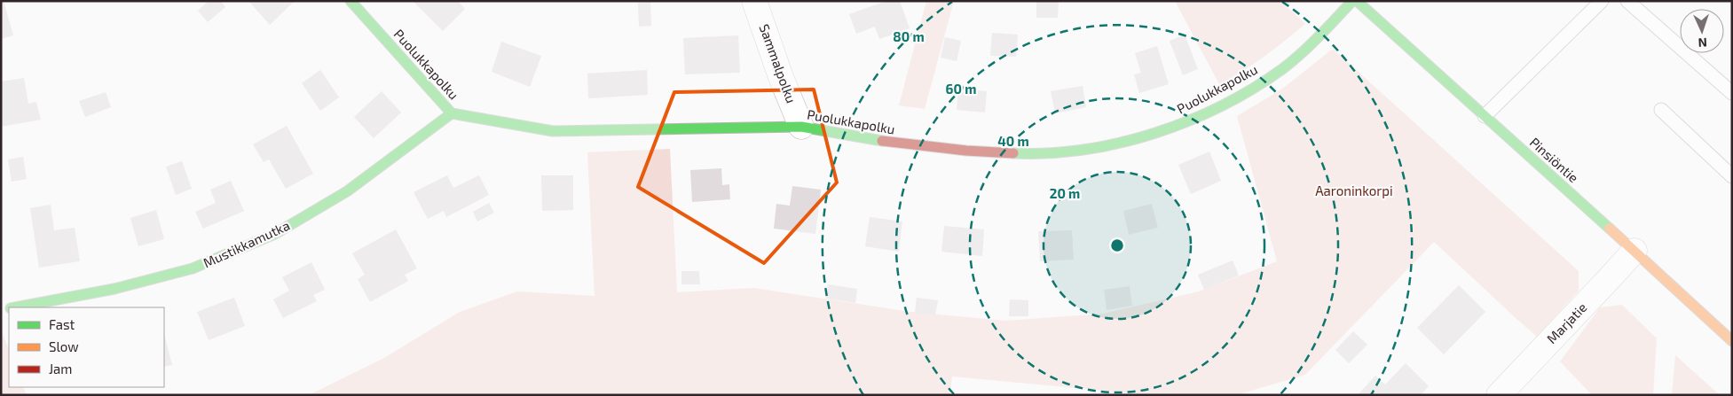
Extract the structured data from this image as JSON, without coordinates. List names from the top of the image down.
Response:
{
  "streets": {
    "street": [
      "Sammalpolku",
      "Puolukkapolku",
      "Pinsiöntie",
      "Mustikkamutka",
      "Marjatie"
    ]
  },
  "crossings": [
    ["Sammalpolku", "Puolukkapolku"],
    ["Puolukkapolku", "Mustikkamutka"],
    ["Pinsiöntie", "Marjatie"]
  ],
  "parks": ["Aaroninkorpi"],
  "legend": ["Fast", "Slow", "Jam"],
  "north": "bottom",
  "rings": [
    "80 m",
    "60 m",
    "40 m",
    "20 m"
  ]
}
